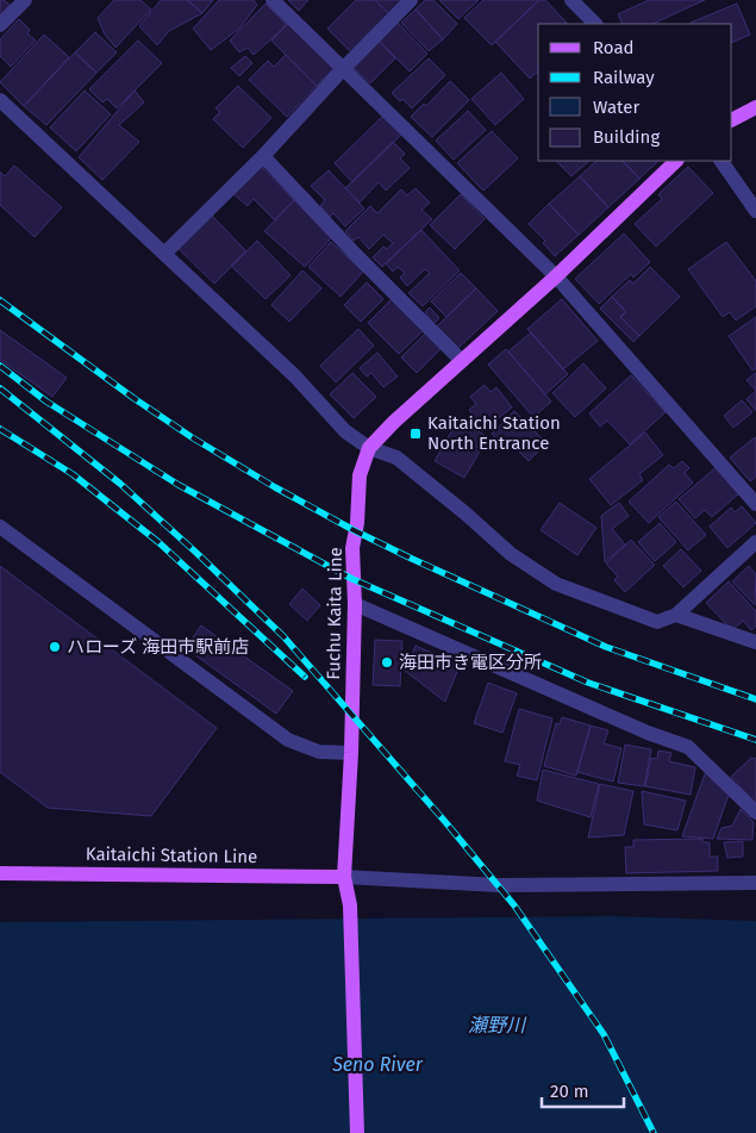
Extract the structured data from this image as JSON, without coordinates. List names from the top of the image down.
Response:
{
  "streets": {
    "main road": ["Fuchu Kaita Line", "Kaitaichi Station Line"]
  },
  "crossings": [
    ["Fuchu Kaita Line", "Kaitaichi Station Line"]
  ],
  "water": ["瀬野川", "Seno River"],
  "places": {
    "transit": ["Kaitaichi Station North Entrance"],
    "other": ["ハローズ 海田市駅前店", "海田市き電区分所"]
  },
  "legend": [
    "Road",
    "Railway",
    "Water",
    "Building"
  ],
  "scale_bar": "20 m"
}
